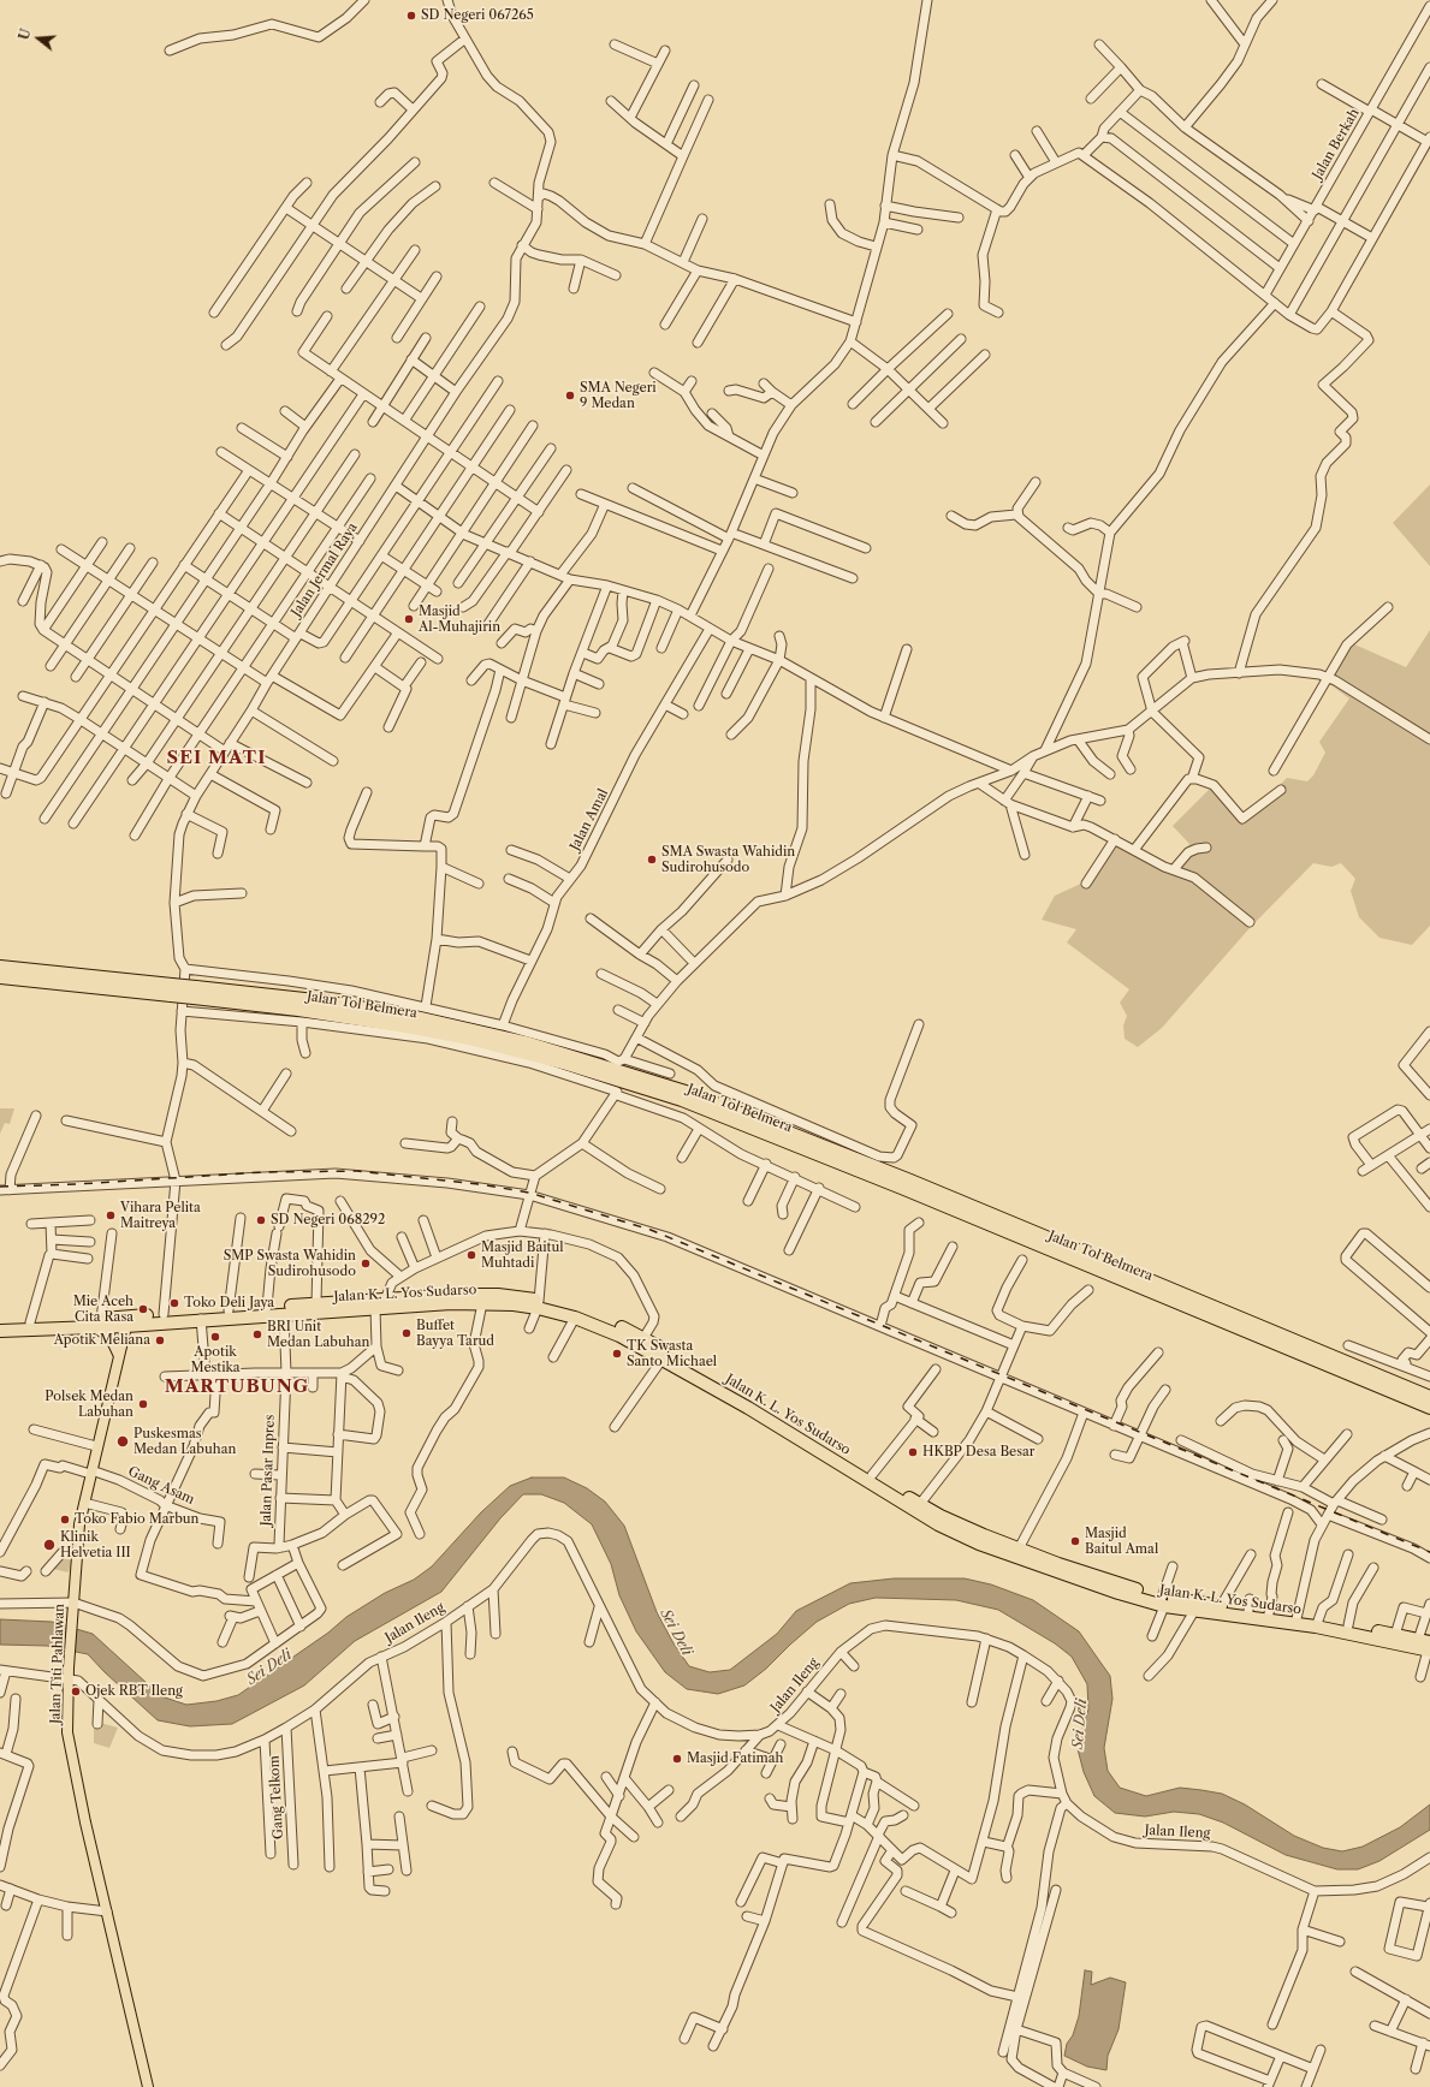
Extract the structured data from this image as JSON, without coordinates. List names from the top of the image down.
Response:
{
  "streets": {
    "highway": ["Jalan Tol Belmera", "Jalan K. L. Yos Sudarso"],
    "main road": ["Jalan Titi Pahlawan"],
    "street": [
      "Jalan Berkah",
      "Jalan Jermal Raya",
      "Jalan Amal",
      "Jalan Pasar Inpres",
      "Gang Asam",
      "Jalan Ileng",
      "Gang Telkom"
    ]
  },
  "crossings": [
    ["Jalan K. L. Yos Sudarso", "Jalan Pasar Inpres"],
    ["Jalan K. L. Yos Sudarso", "Jalan Titi Pahlawan"],
    ["Gang Asam", "Jalan Titi Pahlawan"],
    ["Jalan Ileng", "Jalan Titi Pahlawan"],
    ["Jalan Ileng", "Gang Telkom"]
  ],
  "districts": ["SEI MATI", "MARTUBUNG"],
  "water": ["Sei Deli"],
  "places": [
    "SD Negeri 067265",
    "SMA Negeri 9 Medan",
    "Masjid Al-Muhajirin",
    "SMA Swasta Wahidin Sudirohusodo",
    "Vihara Pelita Maitreya",
    "SD Negeri 068292",
    "Masjid Baitul Muhtadi",
    "SMP Swasta Wahidin Sudirohusodo",
    "Toko Deli Jaya",
    "Mie Aceh Cita Rasa",
    "Buffet Bayya Tarud",
    "BRI Unit Medan Labuhan",
    "Apotik Mestika",
    "Apotik Meliana",
    "TK Swasta Santo Michael",
    "Polsek Medan Labuhan",
    "Puskesmas Medan Labuhan",
    "HKBP Desa Besar",
    "Toko Fabio Marbun",
    "Masjid Baitul Amal",
    "Klinik Helvetia III",
    "Ojek RBT Ileng",
    "Masjid Fatimah"
  ],
  "north": "left"
}
